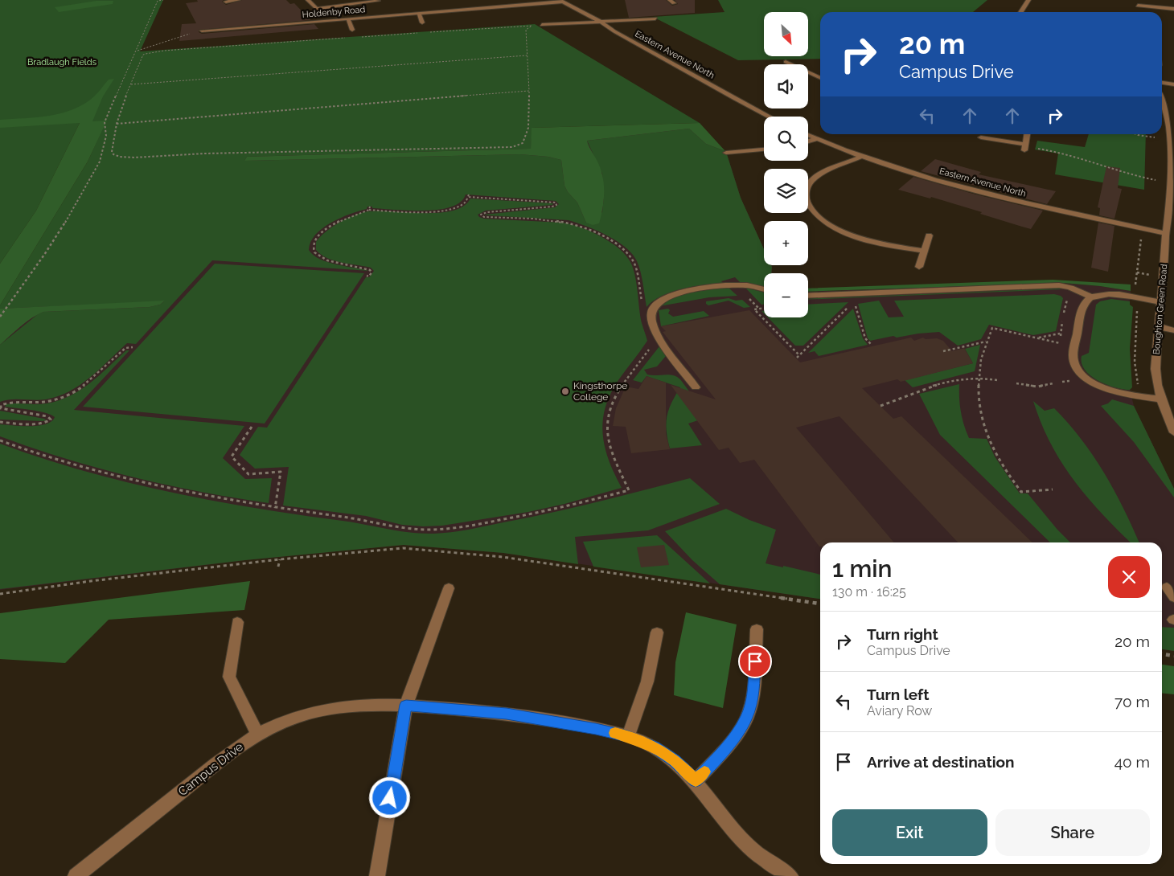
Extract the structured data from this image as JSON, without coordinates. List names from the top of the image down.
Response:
{
  "streets": {
    "street": [
      "Holdenby Road",
      "Eastern Avenue North",
      "Boughton Green Road",
      "Campus Drive"
    ]
  },
  "crossings": [
    ["Holdenby Road", "Eastern Avenue North"],
    ["Eastern Avenue North", "Boughton Green Road"]
  ],
  "parks": ["Bradlaugh Fields"],
  "places": ["Kingsthorpe College"],
  "north": "bottom right",
  "page": {
    "map_buttons": ["+", "−"],
    "turn": ["20 m", "Campus Drive"],
    "heading": ["1 min", "130 m · 16:25"],
    "list": [
      {
        "name": "Turn right",
        "note": "Campus Drive",
        "value": "20 m"
      },
      {
        "name": "Turn left",
        "note": "Aviary Row",
        "value": "70 m"
      },
      {
        "name": "Arrive at destination",
        "value": "40 m"
      }
    ],
    "buttons": ["Exit", "Share"]
  }
}
